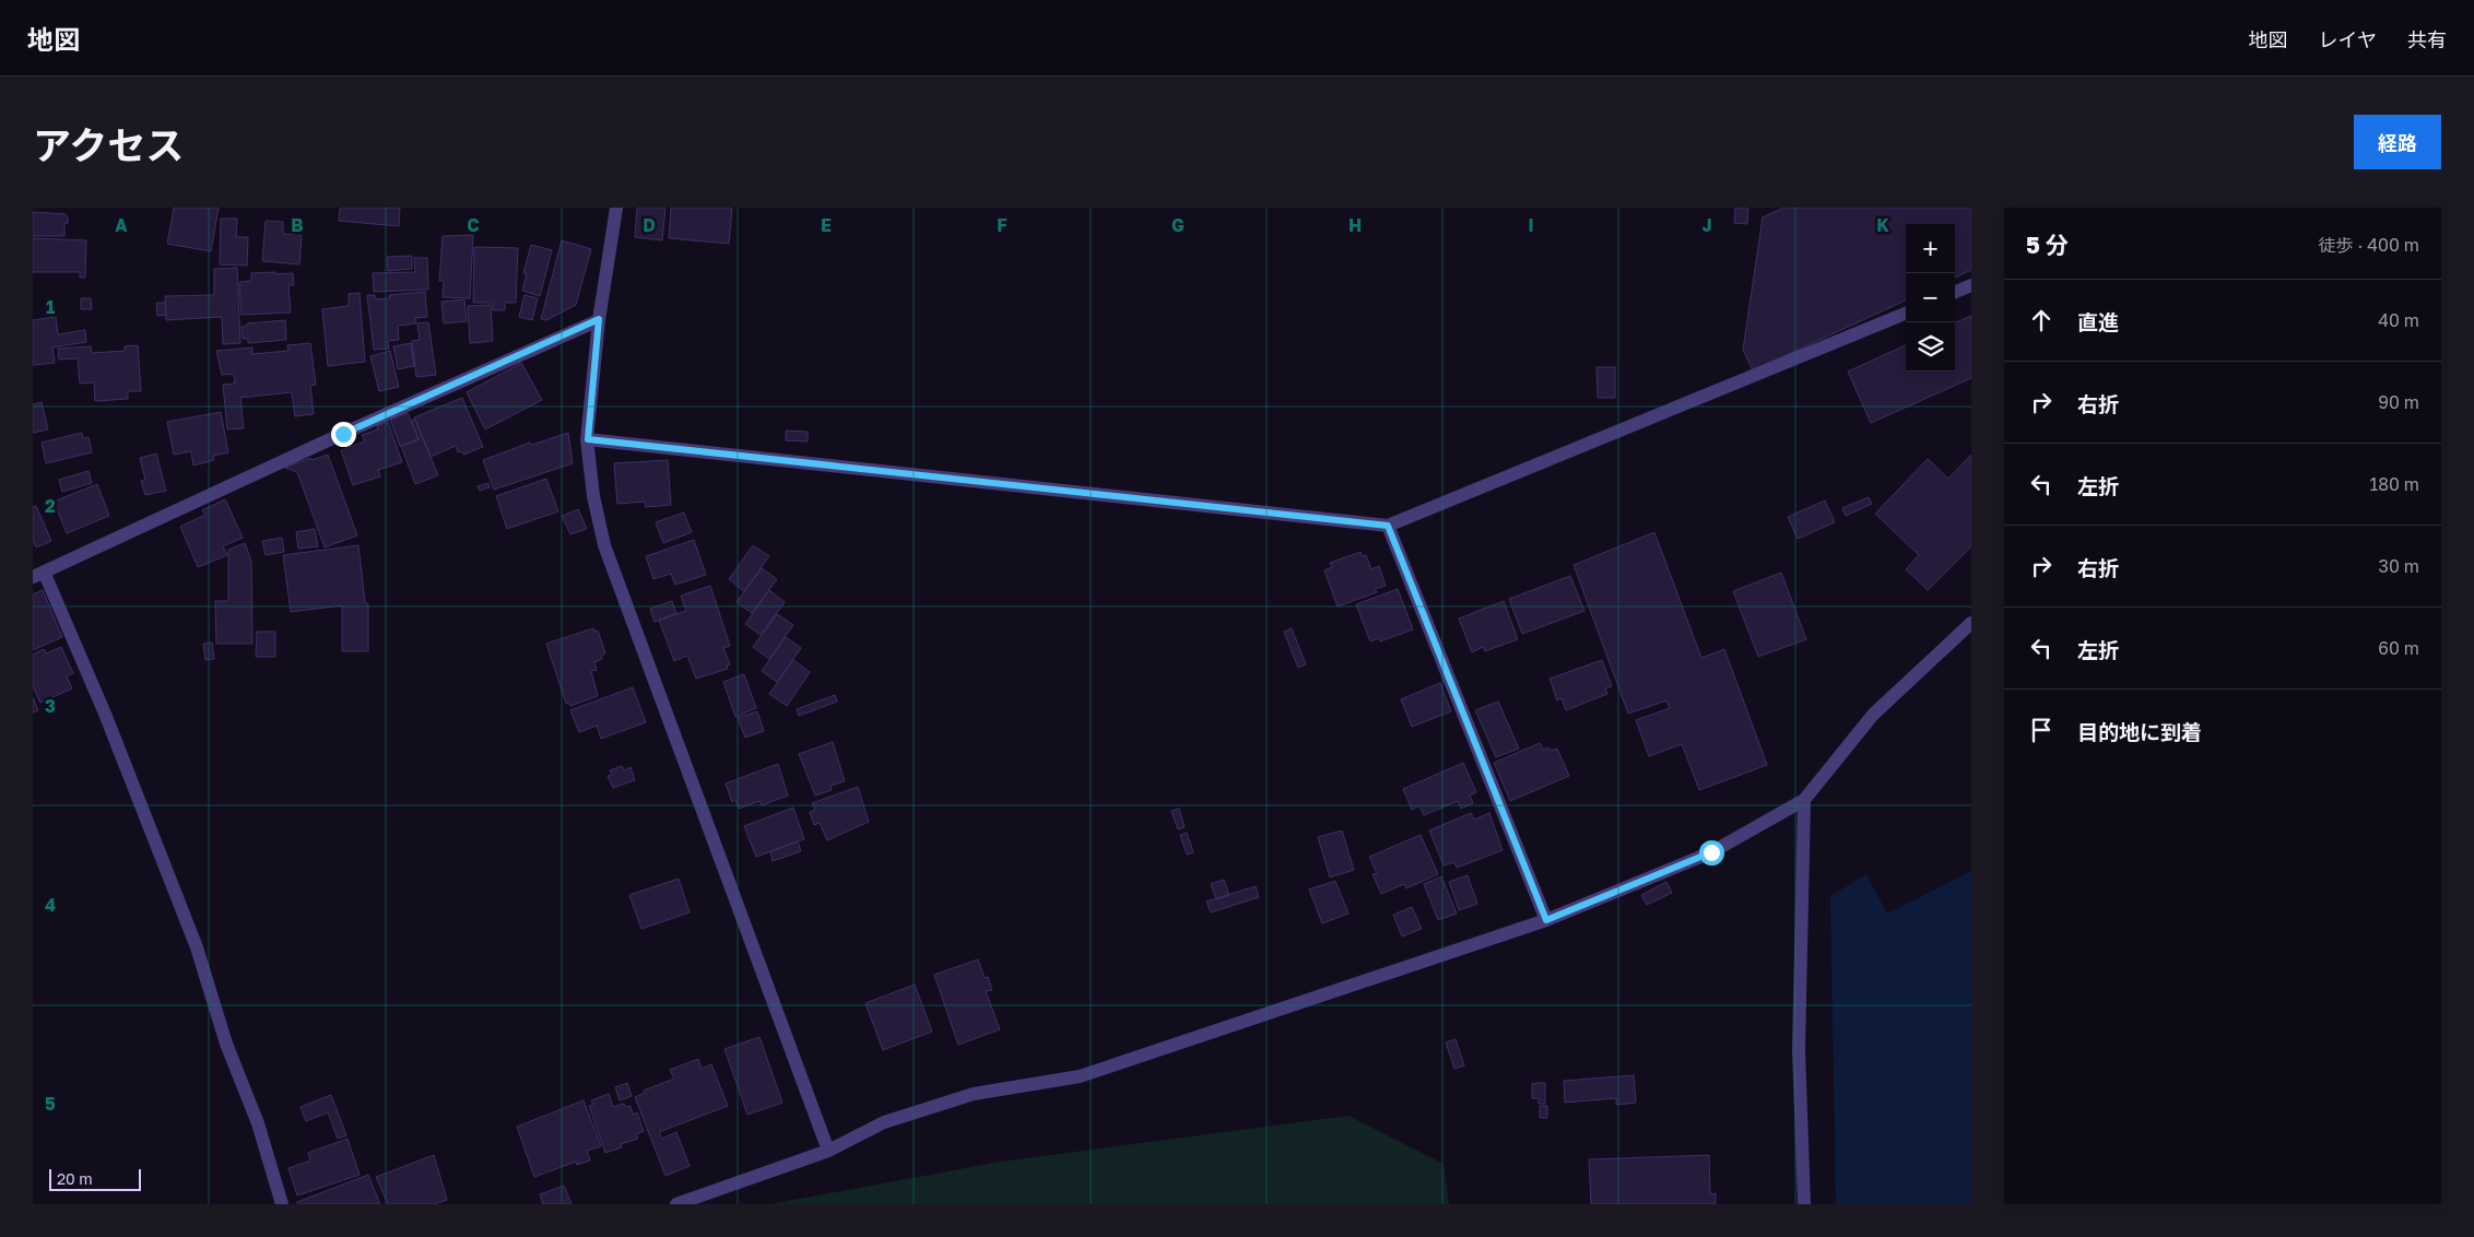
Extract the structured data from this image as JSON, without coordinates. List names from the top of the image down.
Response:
{
  "scale_bar": "20 m",
  "page": {
    "header": "地図",
    "nav": ["地図", "レイヤ", "共有"],
    "title": "アクセス",
    "buttons": "経路",
    "heading": ["5 分", "徒歩 · 400 m"],
    "map_buttons": ["+", "−"],
    "list": [
      ["直進", "40 m"],
      ["右折", "90 m"],
      ["左折", "180 m"],
      ["右折", "30 m"],
      ["左折", "60 m"],
      "目的地に到着"
    ],
    "scale": "20 m"
  },
  "grid": {
    "columns": [
      "A",
      "B",
      "C",
      "D",
      "E",
      "F",
      "G",
      "H",
      "I",
      "J",
      "K"
    ],
    "rows": [
      "1",
      "2",
      "3",
      "4",
      "5"
    ]
  }
}
